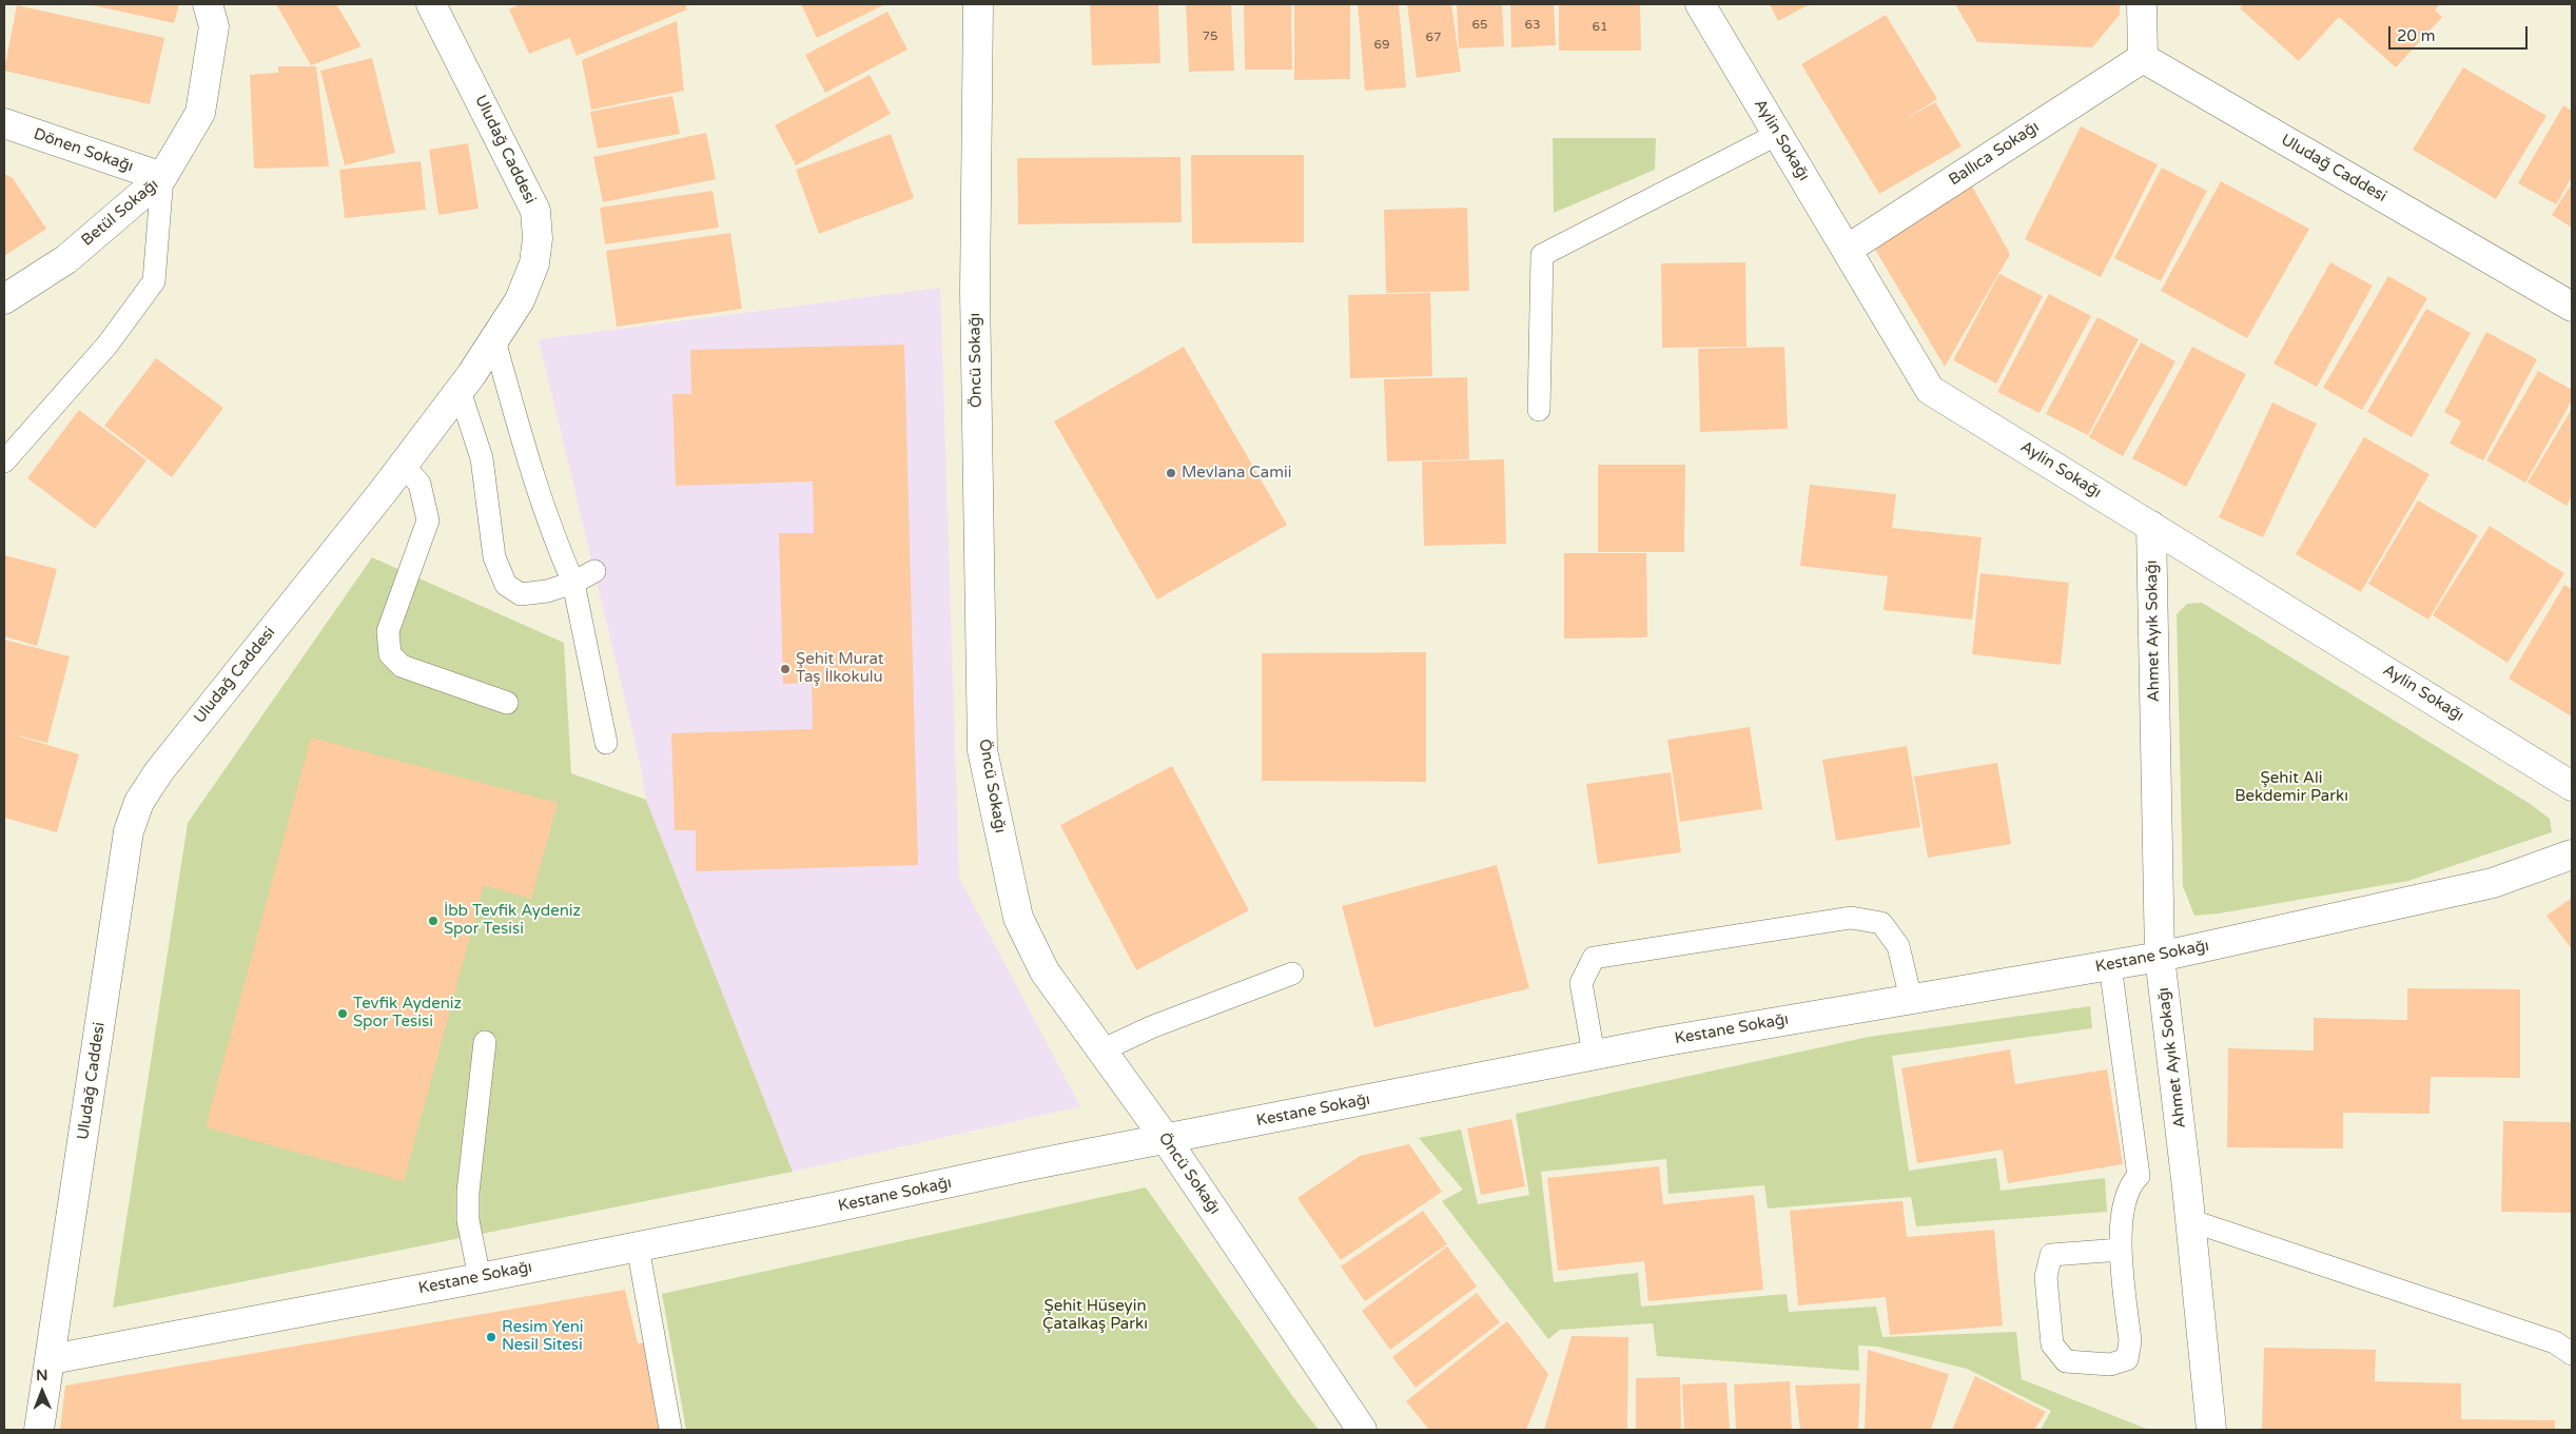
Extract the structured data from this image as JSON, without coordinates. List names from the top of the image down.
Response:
{
  "streets": {
    "street": [
      "Aylin Sokağı",
      "Uludağ Caddesi",
      "Dönen Sokağı",
      "Ballıca Sokağı",
      "Betül Sokağı",
      "Öncü Sokağı",
      "Ahmet Ayık Sokağı",
      "Kestane Sokağı"
    ]
  },
  "crossings": [
    ["Aylin Sokağı", "Ballıca Sokağı"],
    ["Aylin Sokağı", "Ahmet Ayık Sokağı"],
    ["Uludağ Caddesi", "Ballıca Sokağı"],
    ["Uludağ Caddesi", "Kestane Sokağı"],
    ["Dönen Sokağı", "Betül Sokağı"],
    ["Öncü Sokağı", "Kestane Sokağı"],
    ["Ahmet Ayık Sokağı", "Kestane Sokağı"]
  ],
  "parks": ["Şehit Ali Bekdemir Parkı", "Şehit Hüseyin Çatalkaş Parkı"],
  "places": [
    "Mevlana Camii",
    "Şehit Murat Taş İlkokulu",
    "İbb Tevfik Aydeniz Spor Tesisi",
    "Tevfik Aydeniz Spor Tesisi",
    "Resim Yeni Nesil Sitesi"
  ],
  "house_numbers": [
    "65",
    "63",
    "61",
    "75",
    "67",
    "69"
  ],
  "scale_bar": "20 m",
  "north": "top"
}
